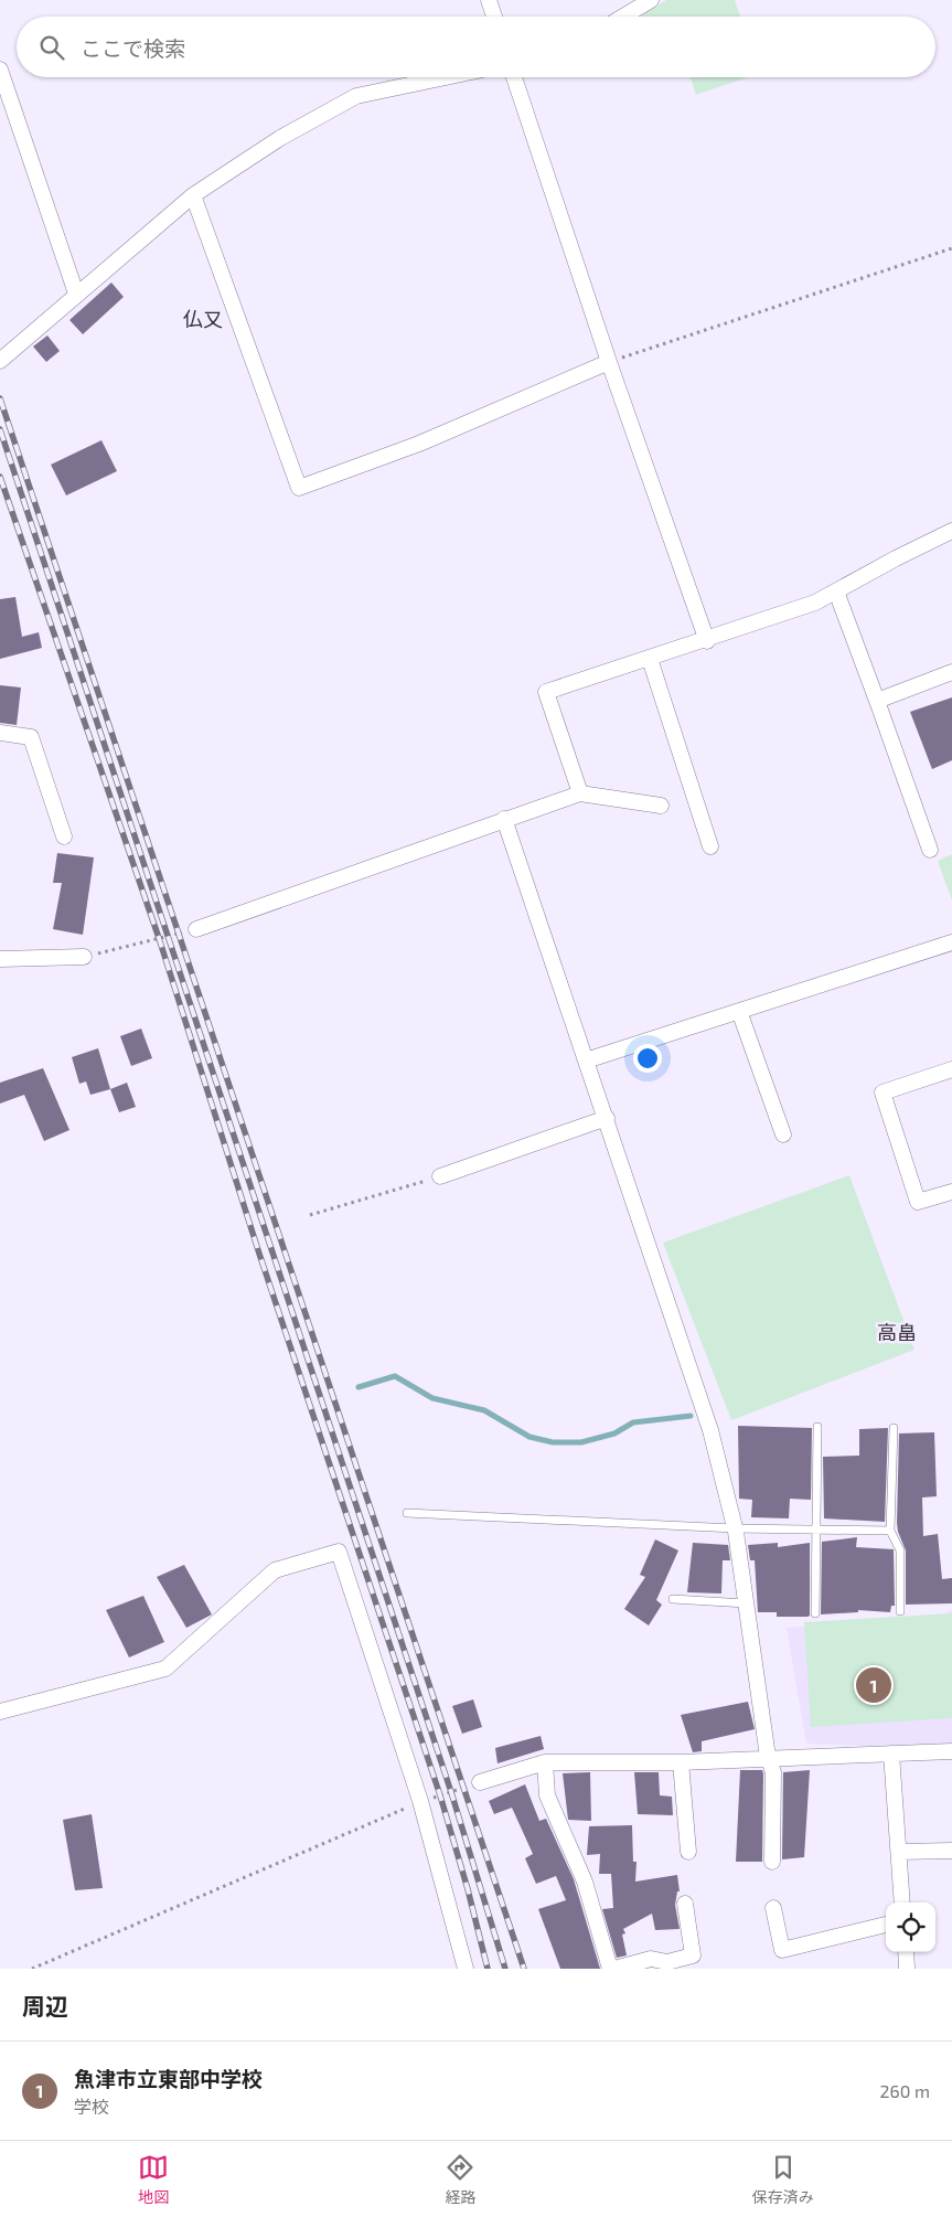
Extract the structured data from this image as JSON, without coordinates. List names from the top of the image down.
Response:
{
  "districts": ["仏又", "高畠"],
  "page": {
    "search": "ここで検索",
    "pins": "1",
    "heading": "周辺",
    "list": [
      {
        "mark": "1",
        "name": "魚津市立東部中学校",
        "note": "学校",
        "value": "260 m"
      }
    ],
    "nav": ["地図", "経路", "保存済み"]
  }
}
